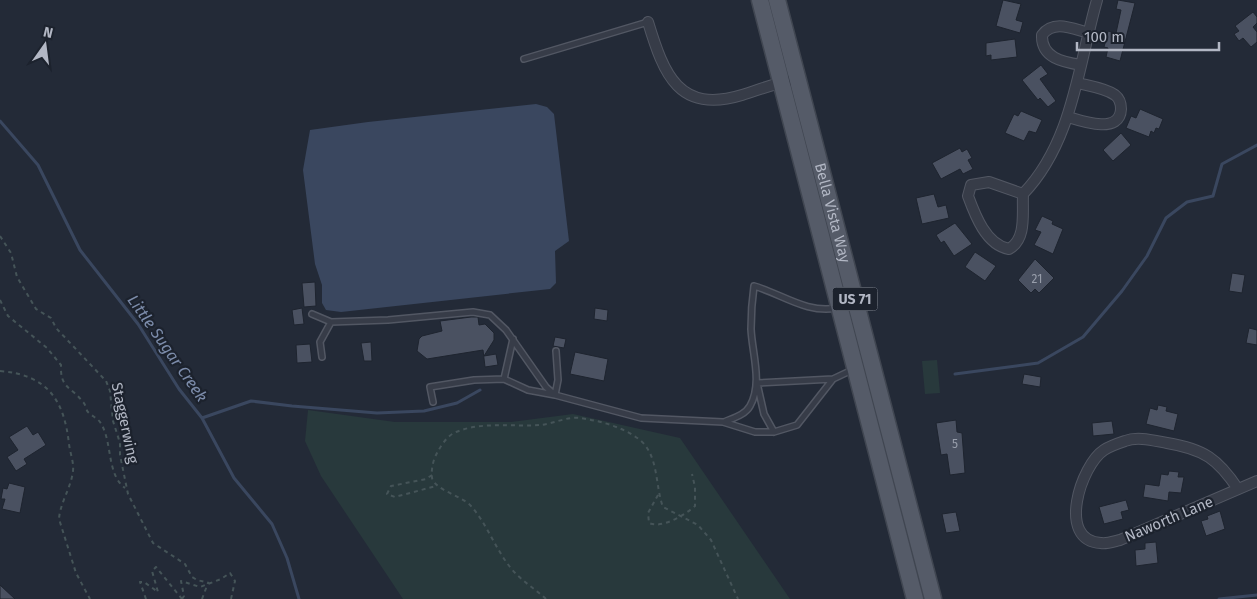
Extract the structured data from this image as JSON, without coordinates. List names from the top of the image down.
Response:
{
  "streets": {
    "main road": ["Bella Vista Way", "US 71"],
    "street": ["Naworth Lane"],
    "path": ["Staggerwing"]
  },
  "water": ["Little Sugar Creek"],
  "house_numbers": ["21", "5"],
  "scale_bar": "100 m",
  "north": "top"
}
